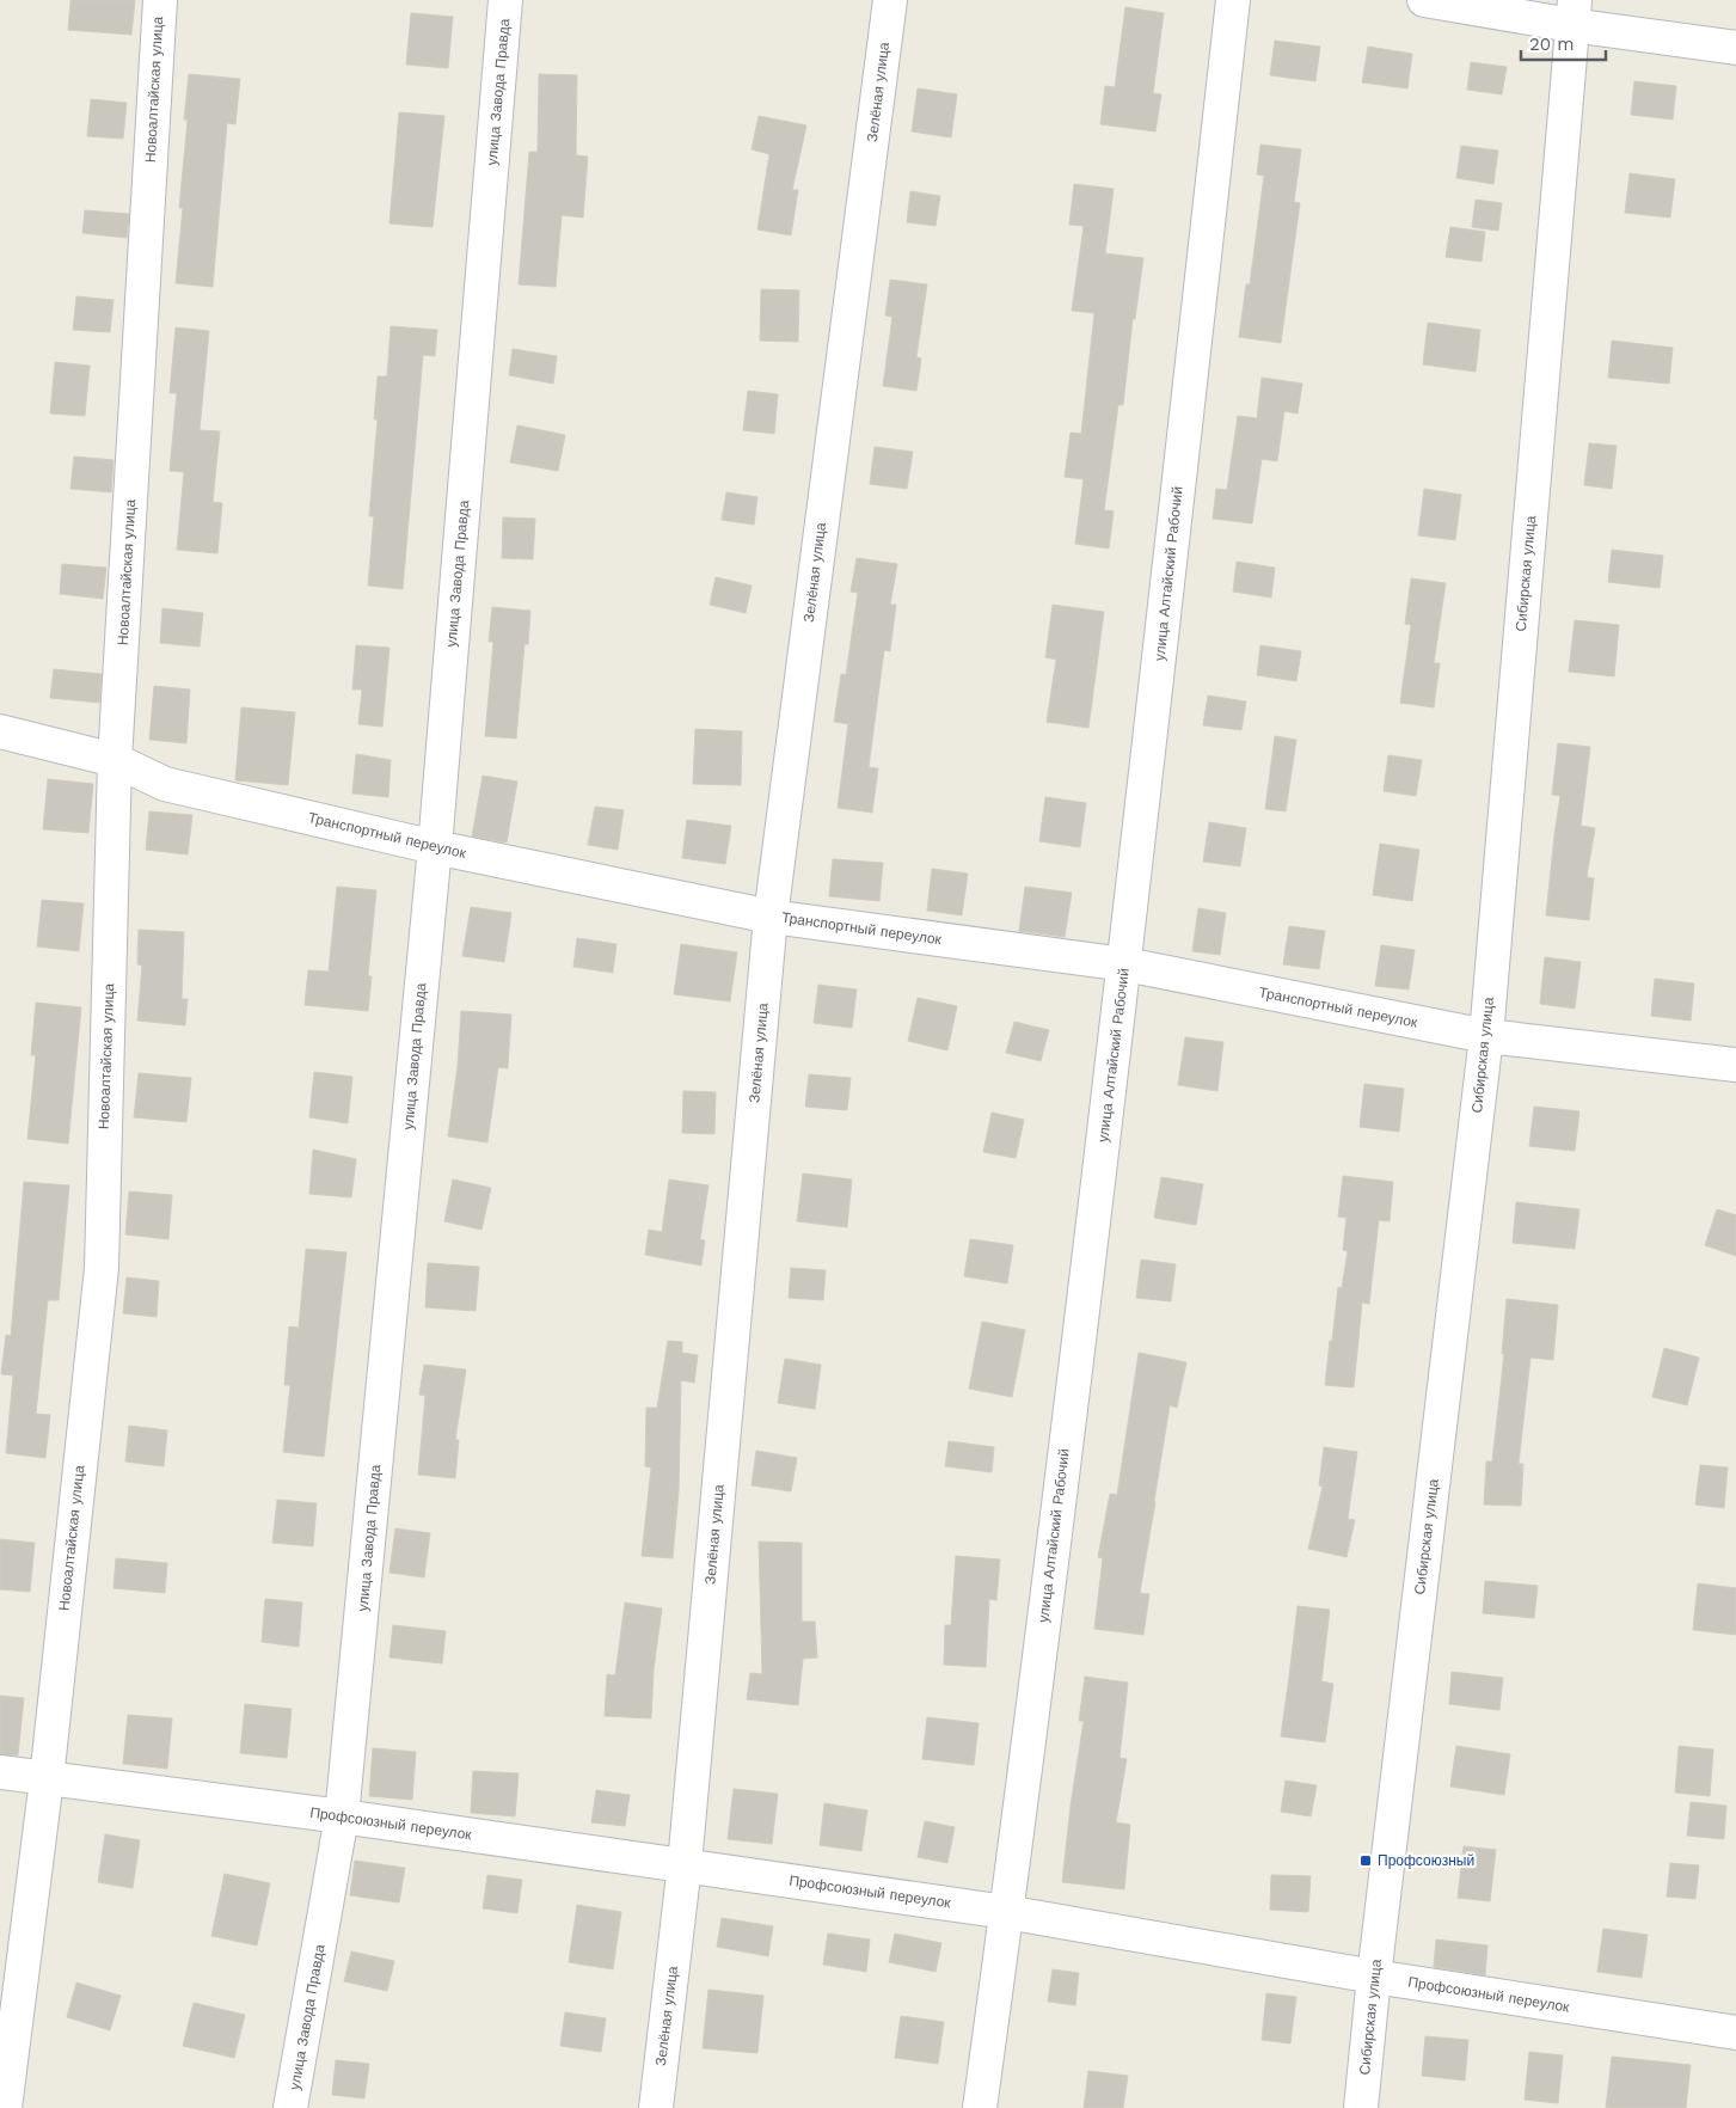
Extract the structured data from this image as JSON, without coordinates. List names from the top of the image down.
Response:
{
  "streets": {
    "street": [
      "Новоалтайская улица",
      "улица Завода Правда",
      "Зелёная улица",
      "улица Алтайский Рабочий",
      "Сибирская улица",
      "Транспортный переулок",
      "Профсоюзный переулок"
    ]
  },
  "crossings": [
    ["Новоалтайская улица", "Транспортный переулок"],
    ["Новоалтайская улица", "Профсоюзный переулок"],
    ["улица Завода Правда", "Транспортный переулок"],
    ["улица Завода Правда", "Профсоюзный переулок"],
    ["Зелёная улица", "Транспортный переулок"],
    ["Зелёная улица", "Профсоюзный переулок"],
    ["улица Алтайский Рабочий", "Транспортный переулок"],
    ["улица Алтайский Рабочий", "Профсоюзный переулок"],
    ["Сибирская улица", "Транспортный переулок"],
    ["Сибирская улица", "Профсоюзный переулок"]
  ],
  "places": {
    "transit": ["Профсоюзный"]
  },
  "scale_bar": "20 m"
}
